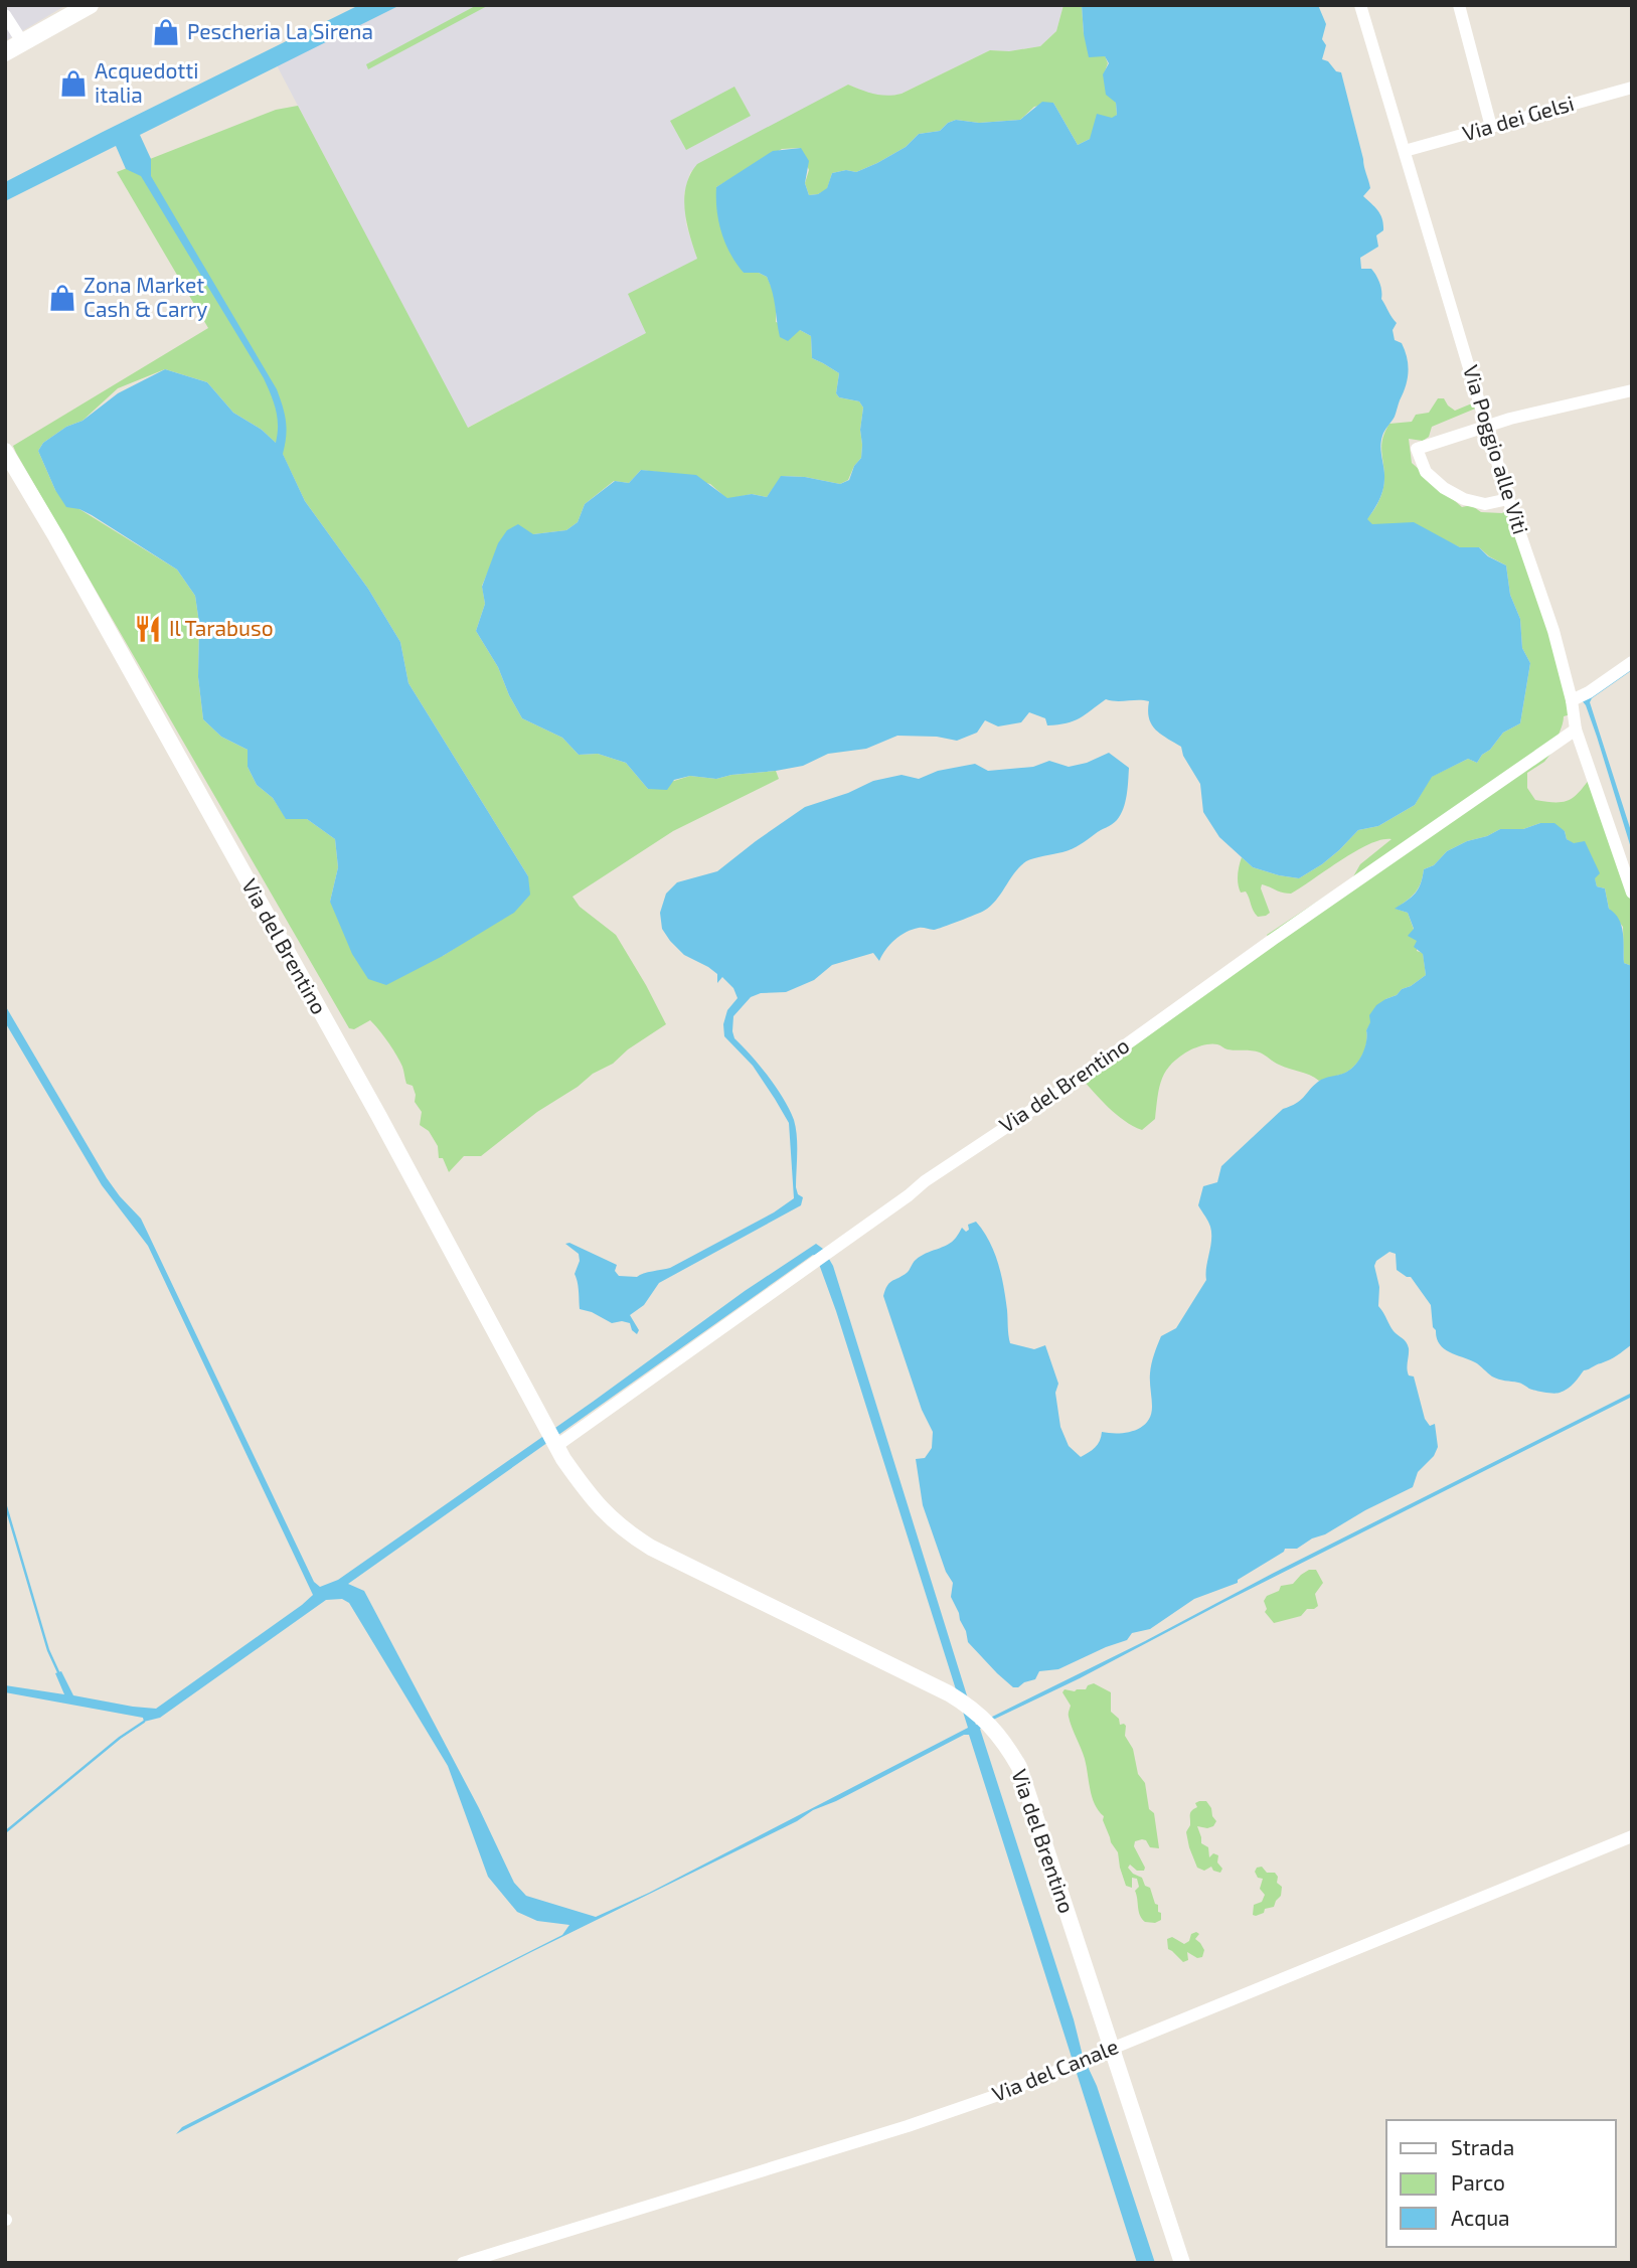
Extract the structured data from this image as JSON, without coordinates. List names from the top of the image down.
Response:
{
  "streets": {
    "street": [
      "Via dei Gelsi",
      "Via Poggio alle Viti",
      "Via del Brentino",
      "Via del Canale"
    ]
  },
  "crossings": [
    ["Via dei Gelsi", "Via Poggio alle Viti"],
    ["Via Poggio alle Viti", "Via del Brentino"],
    ["Via del Brentino", "Via del Canale"]
  ],
  "places": {
    "shop": ["Pescheria La Sirena", "Acquedotti italia", "Zona Market Cash & Carry"],
    "restaurant": ["Il Tarabuso"]
  },
  "legend": ["Strada", "Parco", "Acqua"]
}
